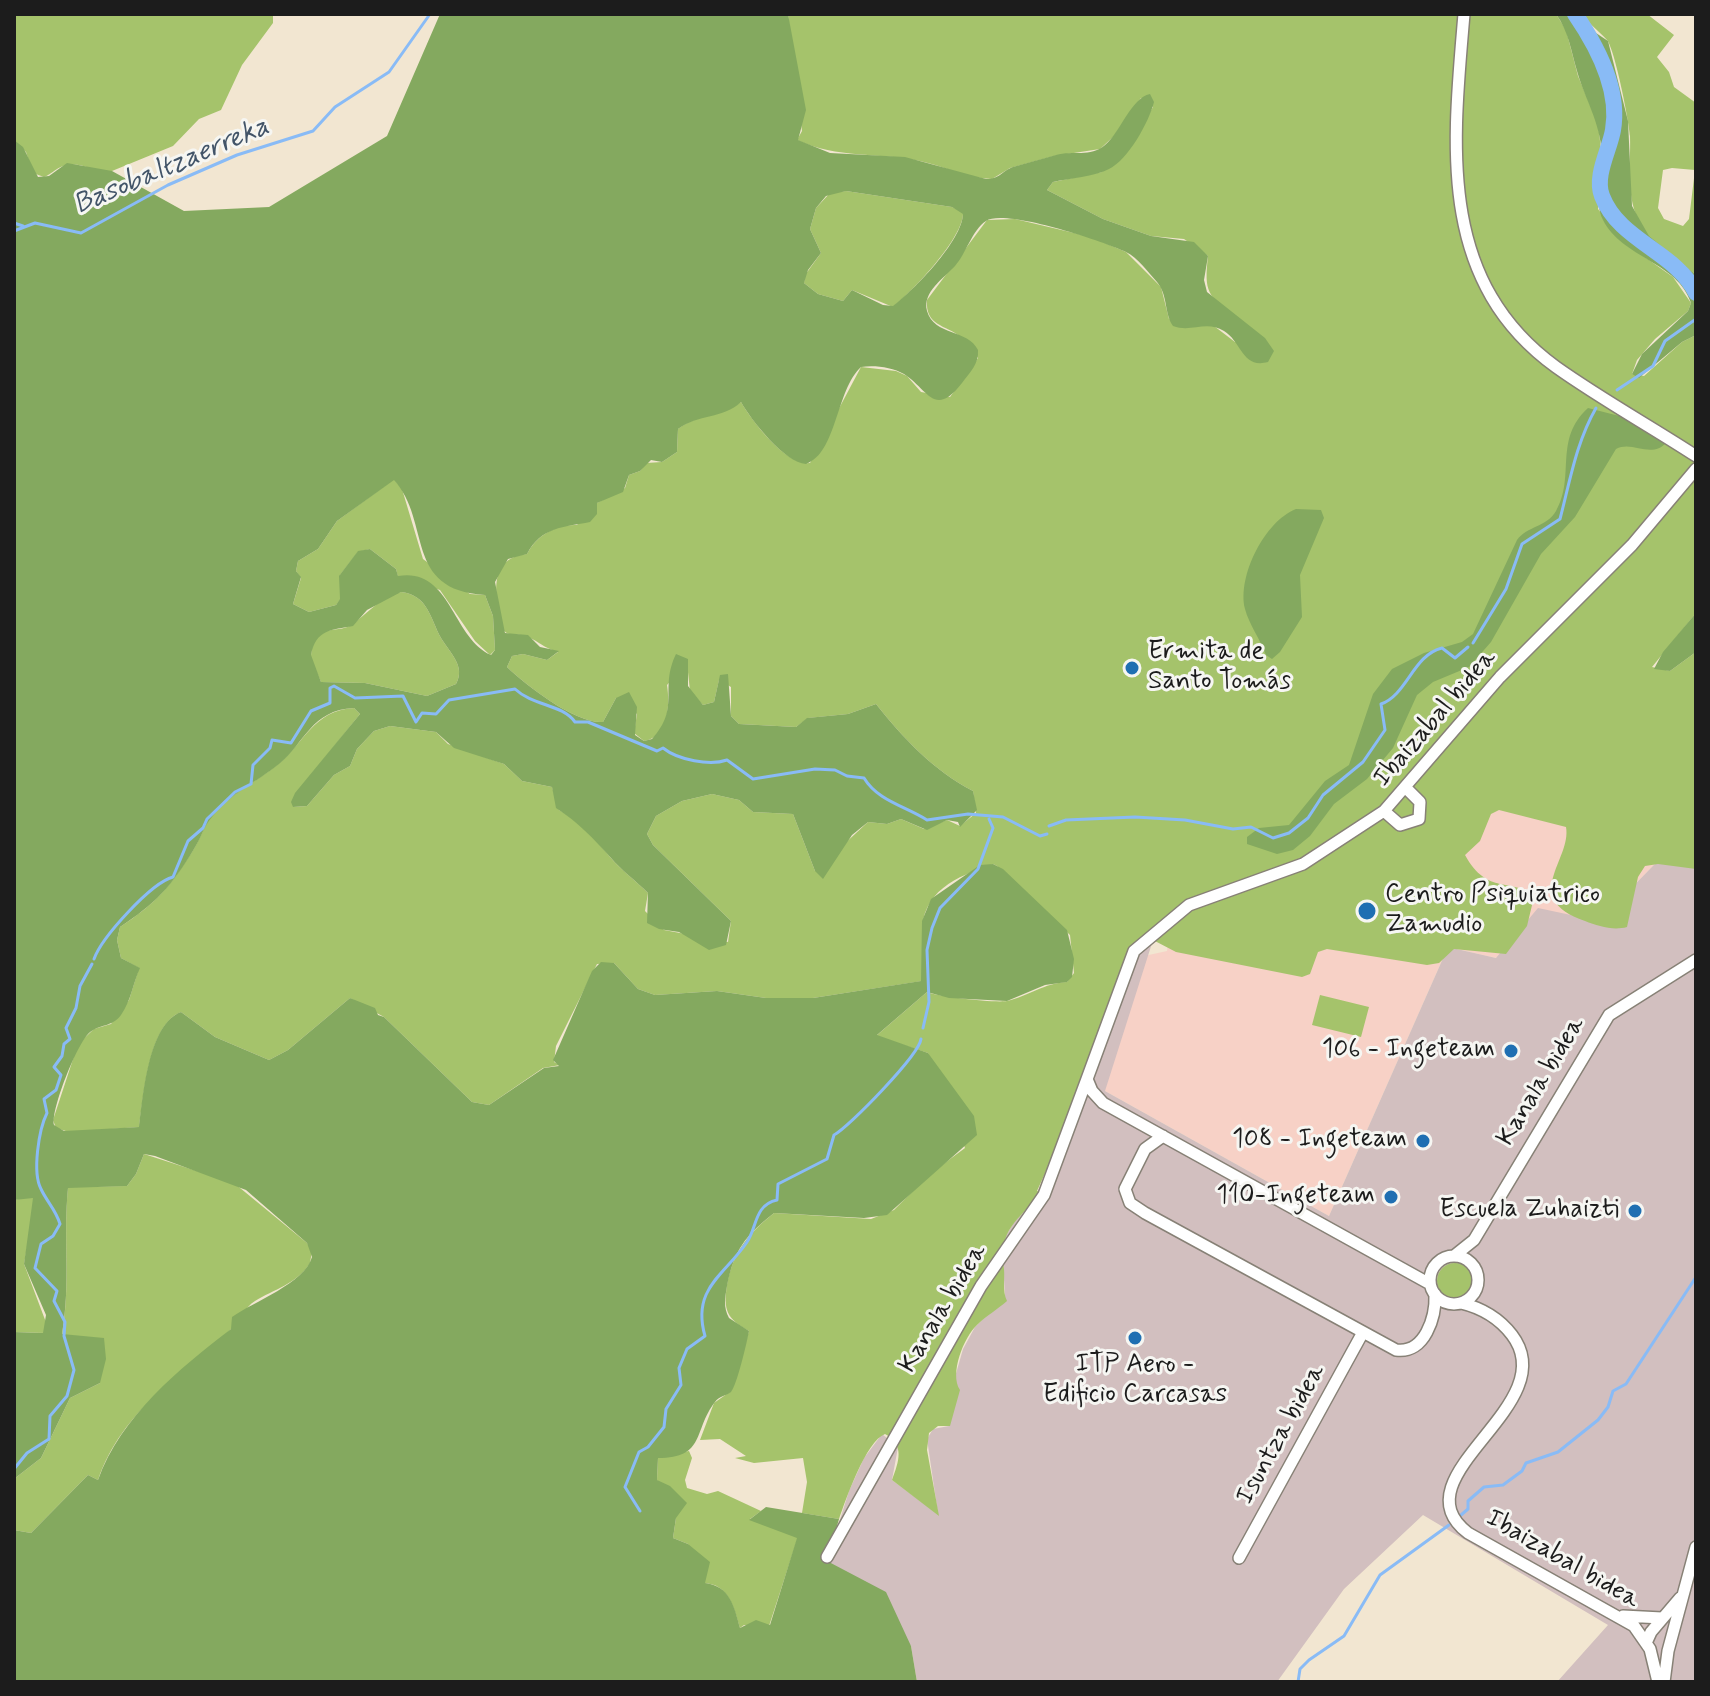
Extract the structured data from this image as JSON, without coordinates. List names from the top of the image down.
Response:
{
  "streets": {
    "street": ["Ibaizabal bidea", "Kanala bidea", "Isuntza bidea"]
  },
  "crossings": [
    ["Ibaizabal bidea", "Kanala bidea"]
  ],
  "water": ["Basobaltzaerreka"],
  "places": [
    "Ermita de Santo Tomás",
    "Centro Psiquiatrico Zamudio",
    "106 - Ingeteam",
    "108 - Ingeteam",
    "110-Ingeteam",
    "Escuela Zuhaizti",
    "ITP Aero - Edificio Carcasas"
  ]
}
